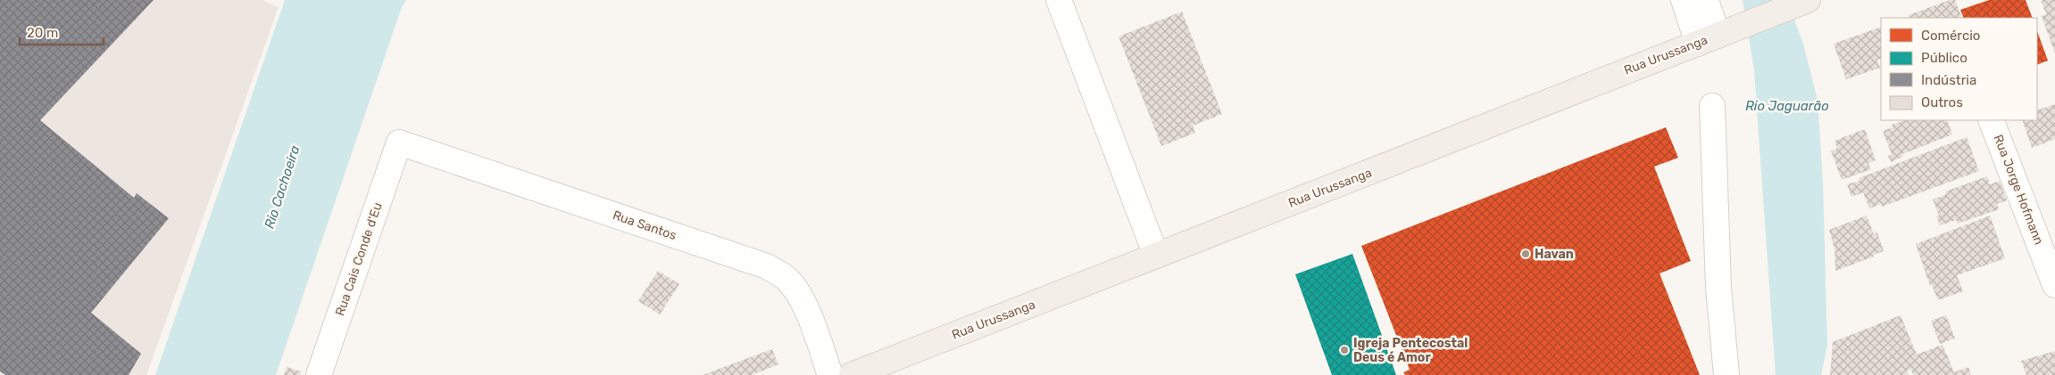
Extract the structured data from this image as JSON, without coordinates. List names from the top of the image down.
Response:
{
  "streets": {
    "main road": ["Rua Urussanga"],
    "street": ["Rua Jorge Hofmann", "Rua Santos", "Rua Cais Conde d'Eu"]
  },
  "crossings": [
    ["Rua Santos", "Rua Cais Conde d'Eu"]
  ],
  "water": ["Rio Jaguarão", "Rio Cachoeira"],
  "places": ["Havan", "Igreja Pentecostal Deus é Amor"],
  "legend": [
    "Comércio",
    "Público",
    "Indústria",
    "Outros"
  ],
  "scale_bar": "20 m"
}
